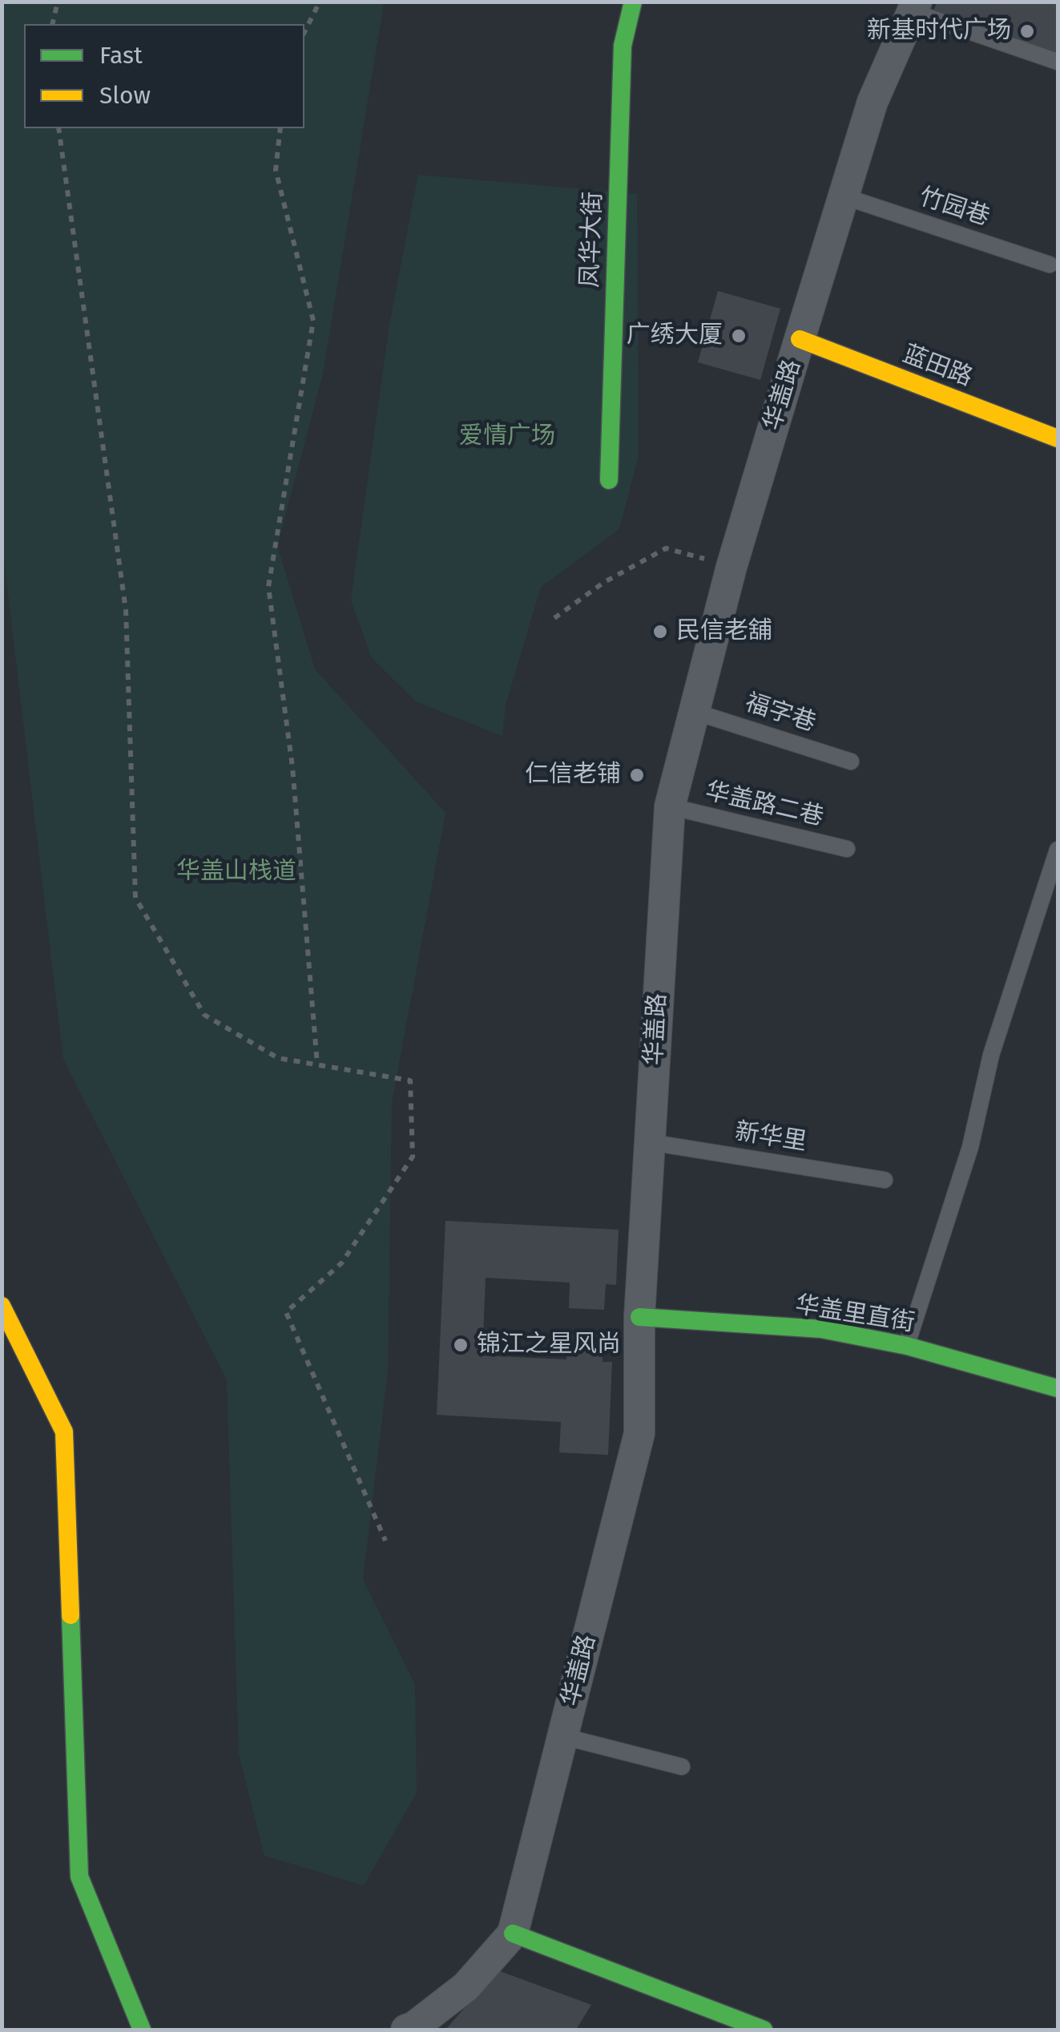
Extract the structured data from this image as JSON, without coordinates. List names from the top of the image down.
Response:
{
  "streets": {
    "street": [
      "凤华大街",
      "蓝田路",
      "华盖路",
      "华盖里直街"
    ],
    "lane": [
      "竹园巷",
      "福字巷",
      "华盖路二巷",
      "新华里"
    ]
  },
  "crossings": [
    ["竹园巷", "华盖路"],
    ["蓝田路", "华盖路"],
    ["华盖路", "福字巷"],
    ["华盖路", "华盖路二巷"],
    ["华盖路", "新华里"],
    ["华盖路", "华盖里直街"]
  ],
  "parks": ["爱情广场", "华盖山栈道"],
  "places": [
    "新基时代广场",
    "广绣大厦",
    "民信老舖",
    "仁信老铺",
    "锦江之星风尚"
  ],
  "legend": ["Fast", "Slow"]
}
